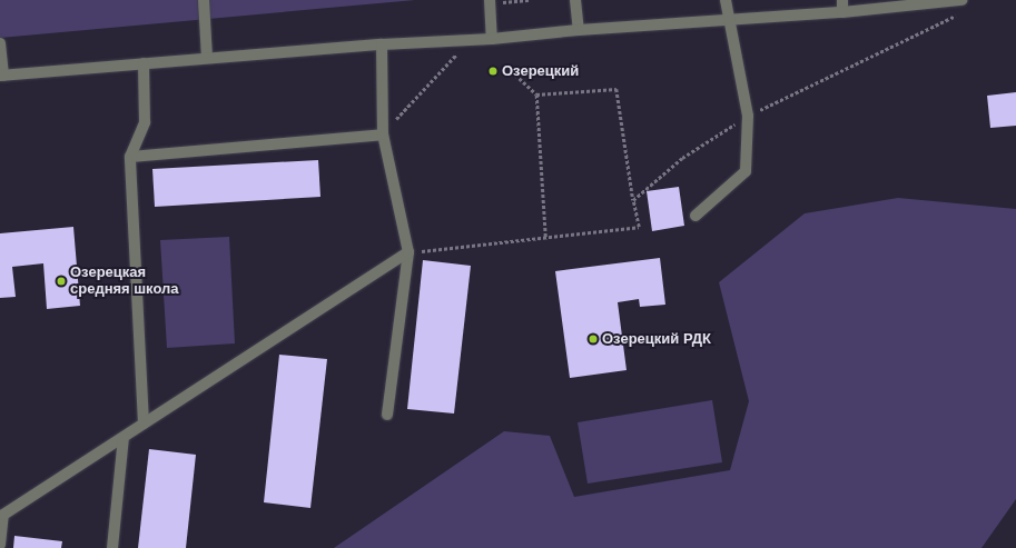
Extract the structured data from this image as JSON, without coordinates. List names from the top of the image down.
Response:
{
  "places": ["Озерецкий", "Озерецкая средняя школа", "Озерецкий РДК"]
}
